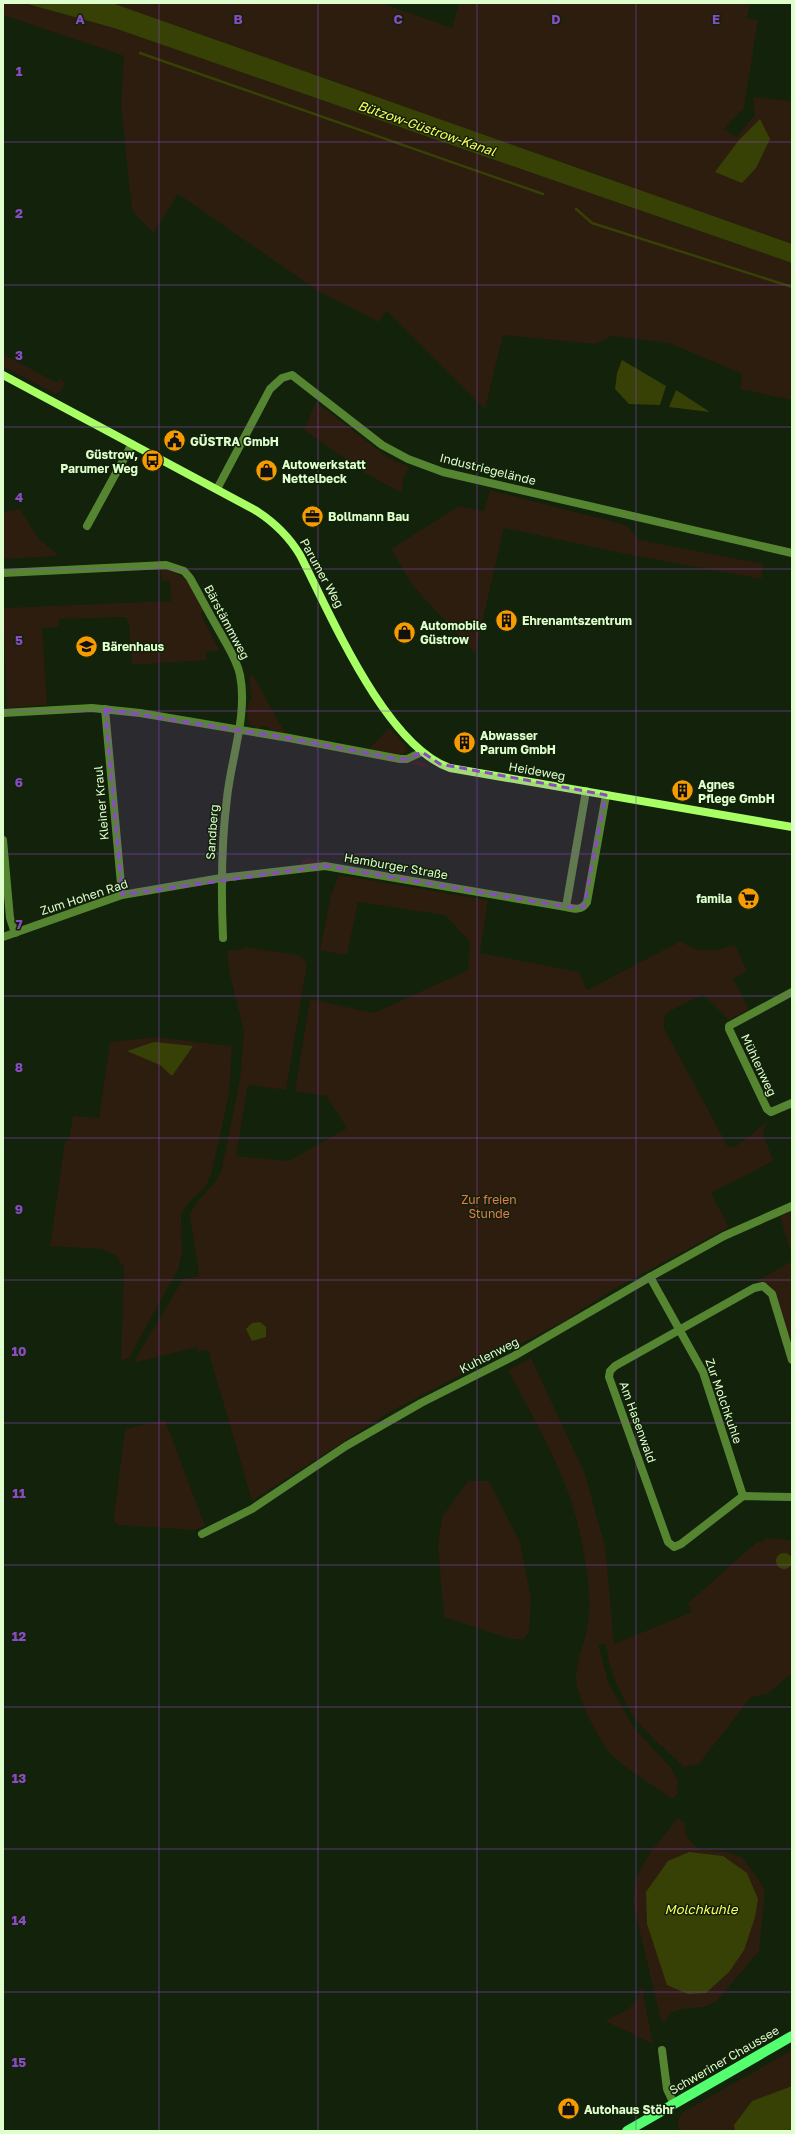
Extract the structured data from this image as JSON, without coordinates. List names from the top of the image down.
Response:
{
  "streets": {
    "main road": ["Schweriner Chaussee"],
    "street": [
      "Industriegelände",
      "Parumer Weg",
      "Bärstämmweg",
      "Heideweg",
      "Kleiner Kraul",
      "Sandberg",
      "Hamburger Straße",
      "Zum Hohen Rad",
      "Mühlenweg",
      "Kuhlenweg",
      "Zur Molchkuhle",
      "Am Hasenwald"
    ]
  },
  "crossings": [
    ["Industriegelände", "Parumer Weg"],
    ["Parumer Weg", "Heideweg"],
    ["Bärstämmweg", "Sandberg"],
    ["Heideweg", "Hamburger Straße"],
    ["Kleiner Kraul", "Zum Hohen Rad"],
    ["Sandberg", "Hamburger Straße"],
    ["Sandberg", "Zum Hohen Rad"],
    ["Hamburger Straße", "Zum Hohen Rad"],
    ["Kuhlenweg", "Zur Molchkuhle"],
    ["Zur Molchkuhle", "Am Hasenwald"]
  ],
  "water": ["Bützow-Güstrow-Kanal", "Molchkuhle"],
  "parks": ["Zur freien Stunde"],
  "places": {
    "public building": ["GÜSTRA GmbH"],
    "bus stop": ["Güstrow, Parumer Weg"],
    "shop": ["Autowerkstatt Nettelbeck", "Automobile Güstrow", "Autohaus Stöhr"],
    "office": ["Bollmann Bau"],
    "building": ["Ehrenamtszentrum", "Abwasser Parum GmbH", "Agnes Pflege GmbH"],
    "school or university": ["Bärenhaus"],
    "supermarket": ["famila"]
  },
  "grid": {
    "columns": [
      "A",
      "B",
      "C",
      "D",
      "E"
    ],
    "rows": [
      "1",
      "2",
      "3",
      "4",
      "5",
      "6",
      "7",
      "8",
      "9",
      "10",
      "11",
      "12",
      "13",
      "14",
      "15"
    ]
  }
}
